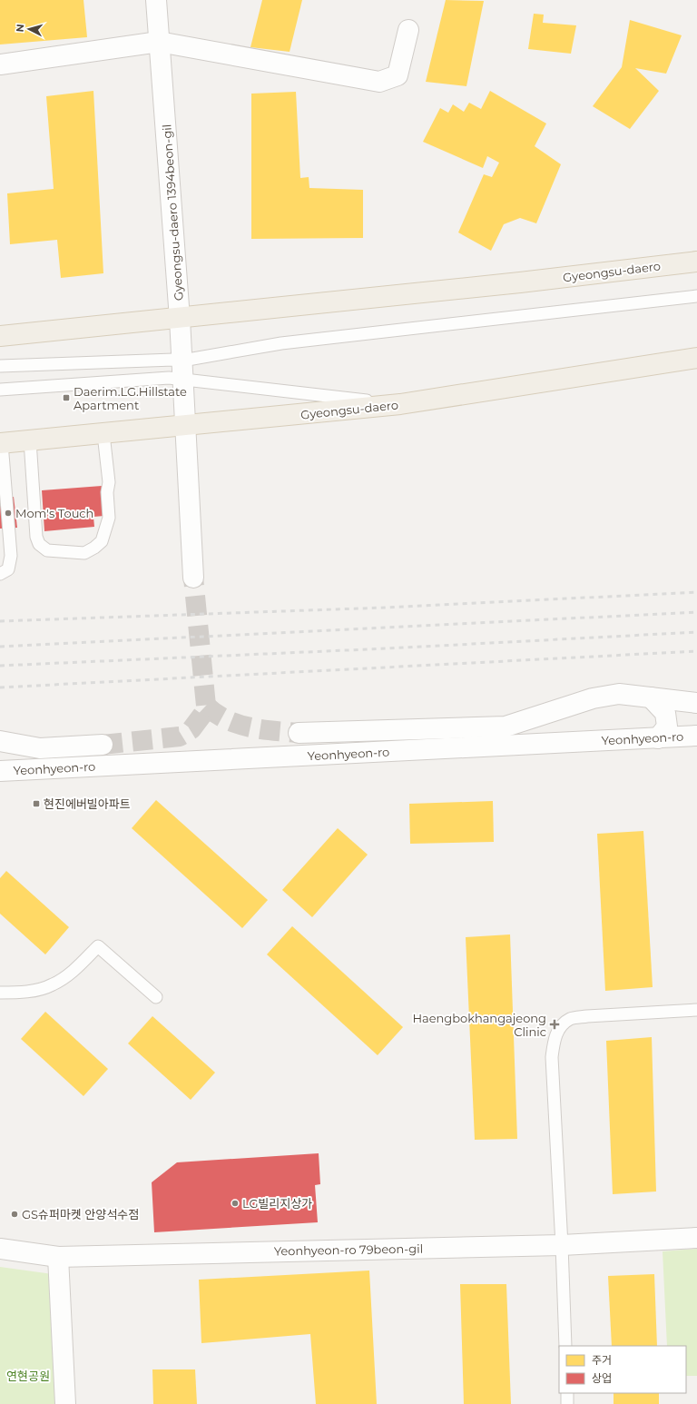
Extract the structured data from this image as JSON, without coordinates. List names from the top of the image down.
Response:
{
  "streets": {
    "main road": ["Gyeongsu-daero"],
    "street": ["Gyeongsu-daero 1394beon-gil", "Yeonhyeon-ro", "Yeonhyeon-ro 79beon-gil"]
  },
  "crossings": [
    ["Gyeongsu-daero 1394beon-gil", "Gyeongsu-daero"]
  ],
  "parks": ["연현공원"],
  "places": {
    "transit": ["Daerim.LG.Hillstate Apartment", "현진에버빌아파트"],
    "other": ["Mom's Touch", "LG빌리지상가", "GS슈퍼마켓 안양석수점"],
    "health": ["Haengbokhangajeong Clinic"]
  },
  "legend": ["주거", "상업"],
  "north": "left"
}
